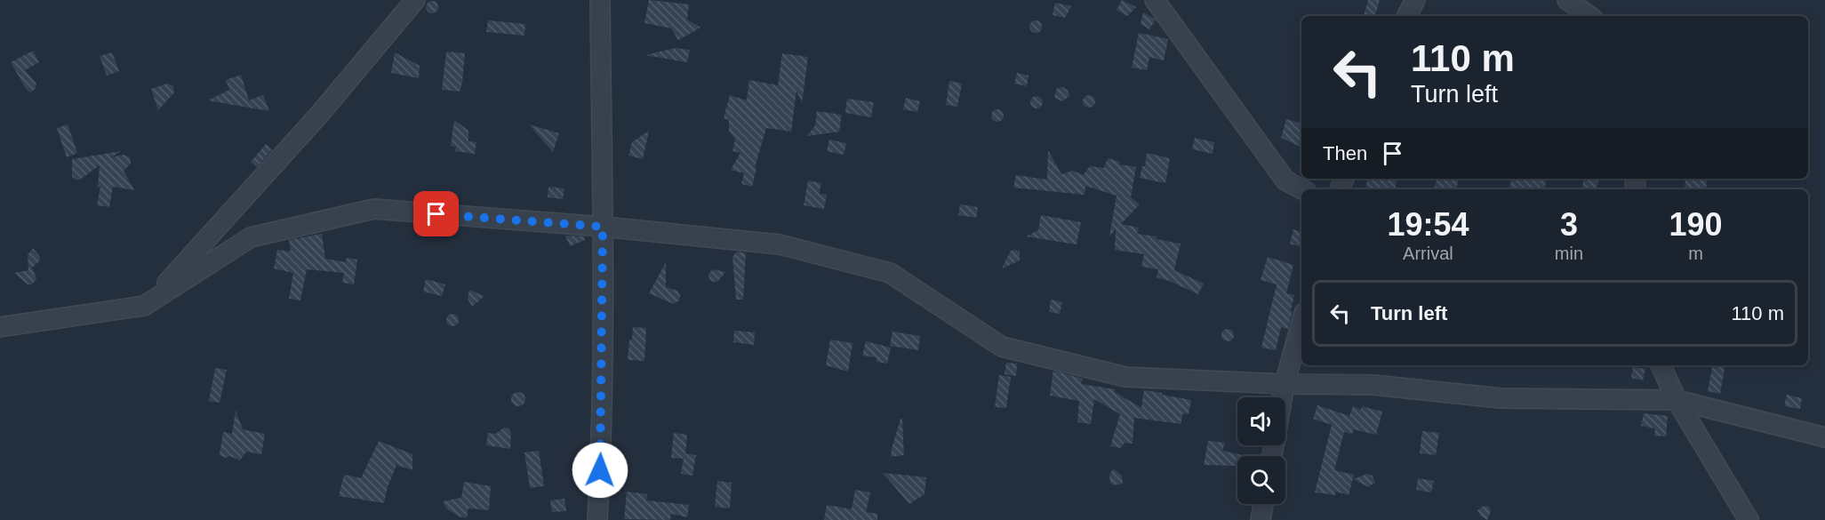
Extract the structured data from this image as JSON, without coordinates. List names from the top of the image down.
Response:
{
  "page": {
    "turn": ["110 m", "Turn left"],
    "then": "Then",
    "eta": [
      "19:54",
      "Arrival",
      "3",
      "min",
      "190",
      "m"
    ],
    "list": [
      {
        "name": "Turn left",
        "value": "110 m"
      }
    ]
  }
}
